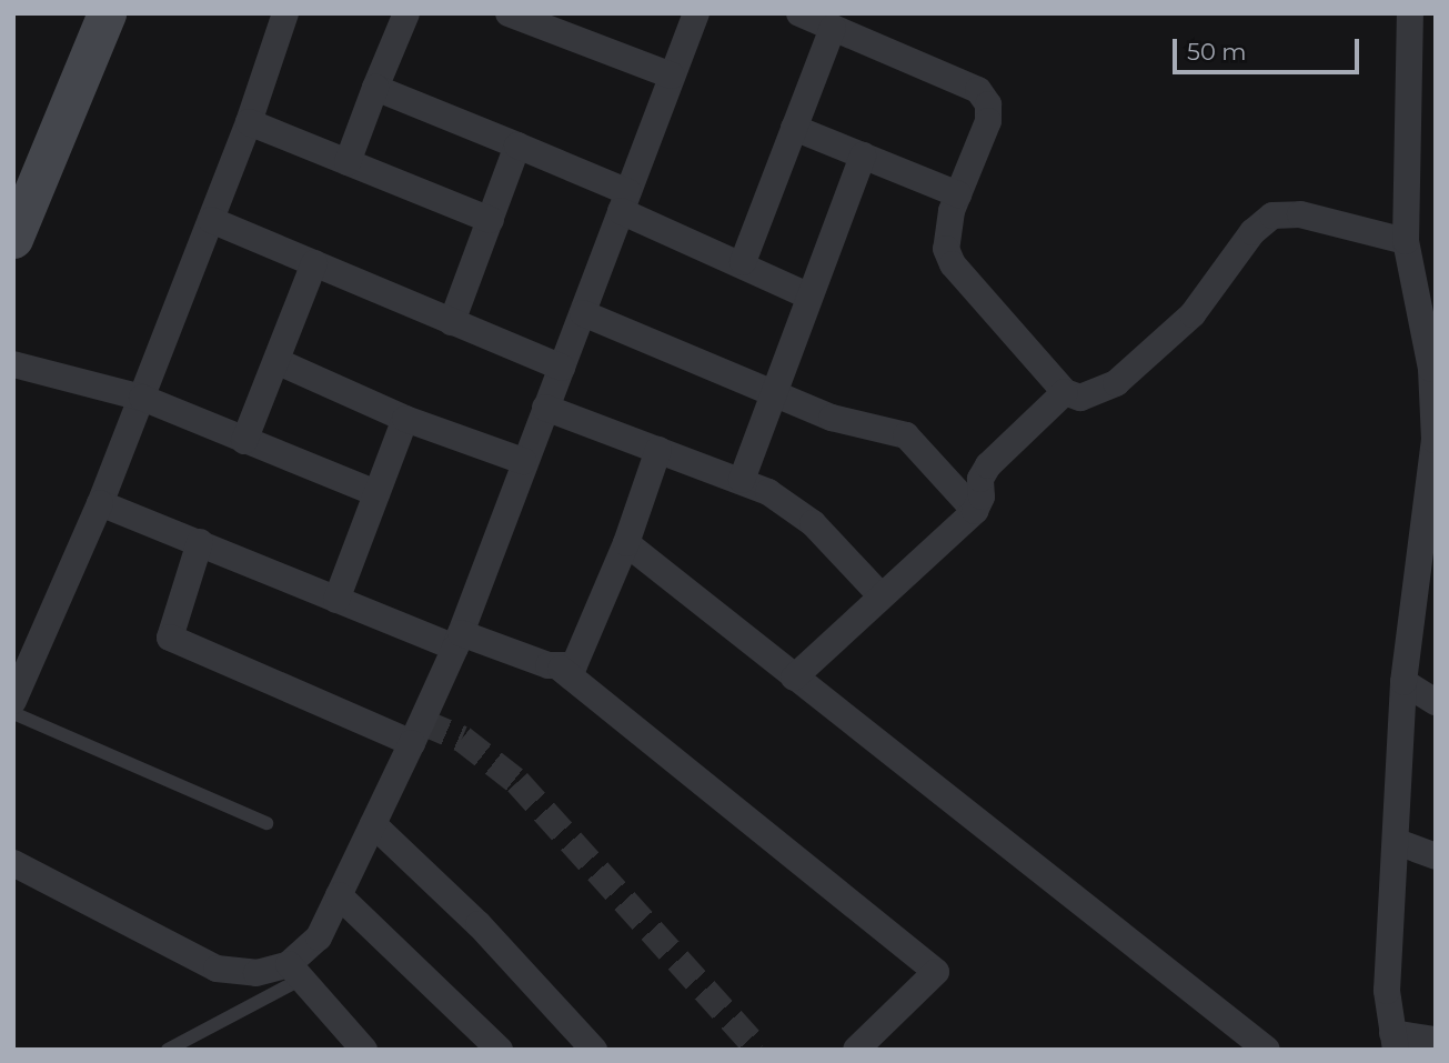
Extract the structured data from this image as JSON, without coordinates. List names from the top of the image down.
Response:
{
  "scale_bar": "50 m"
}
